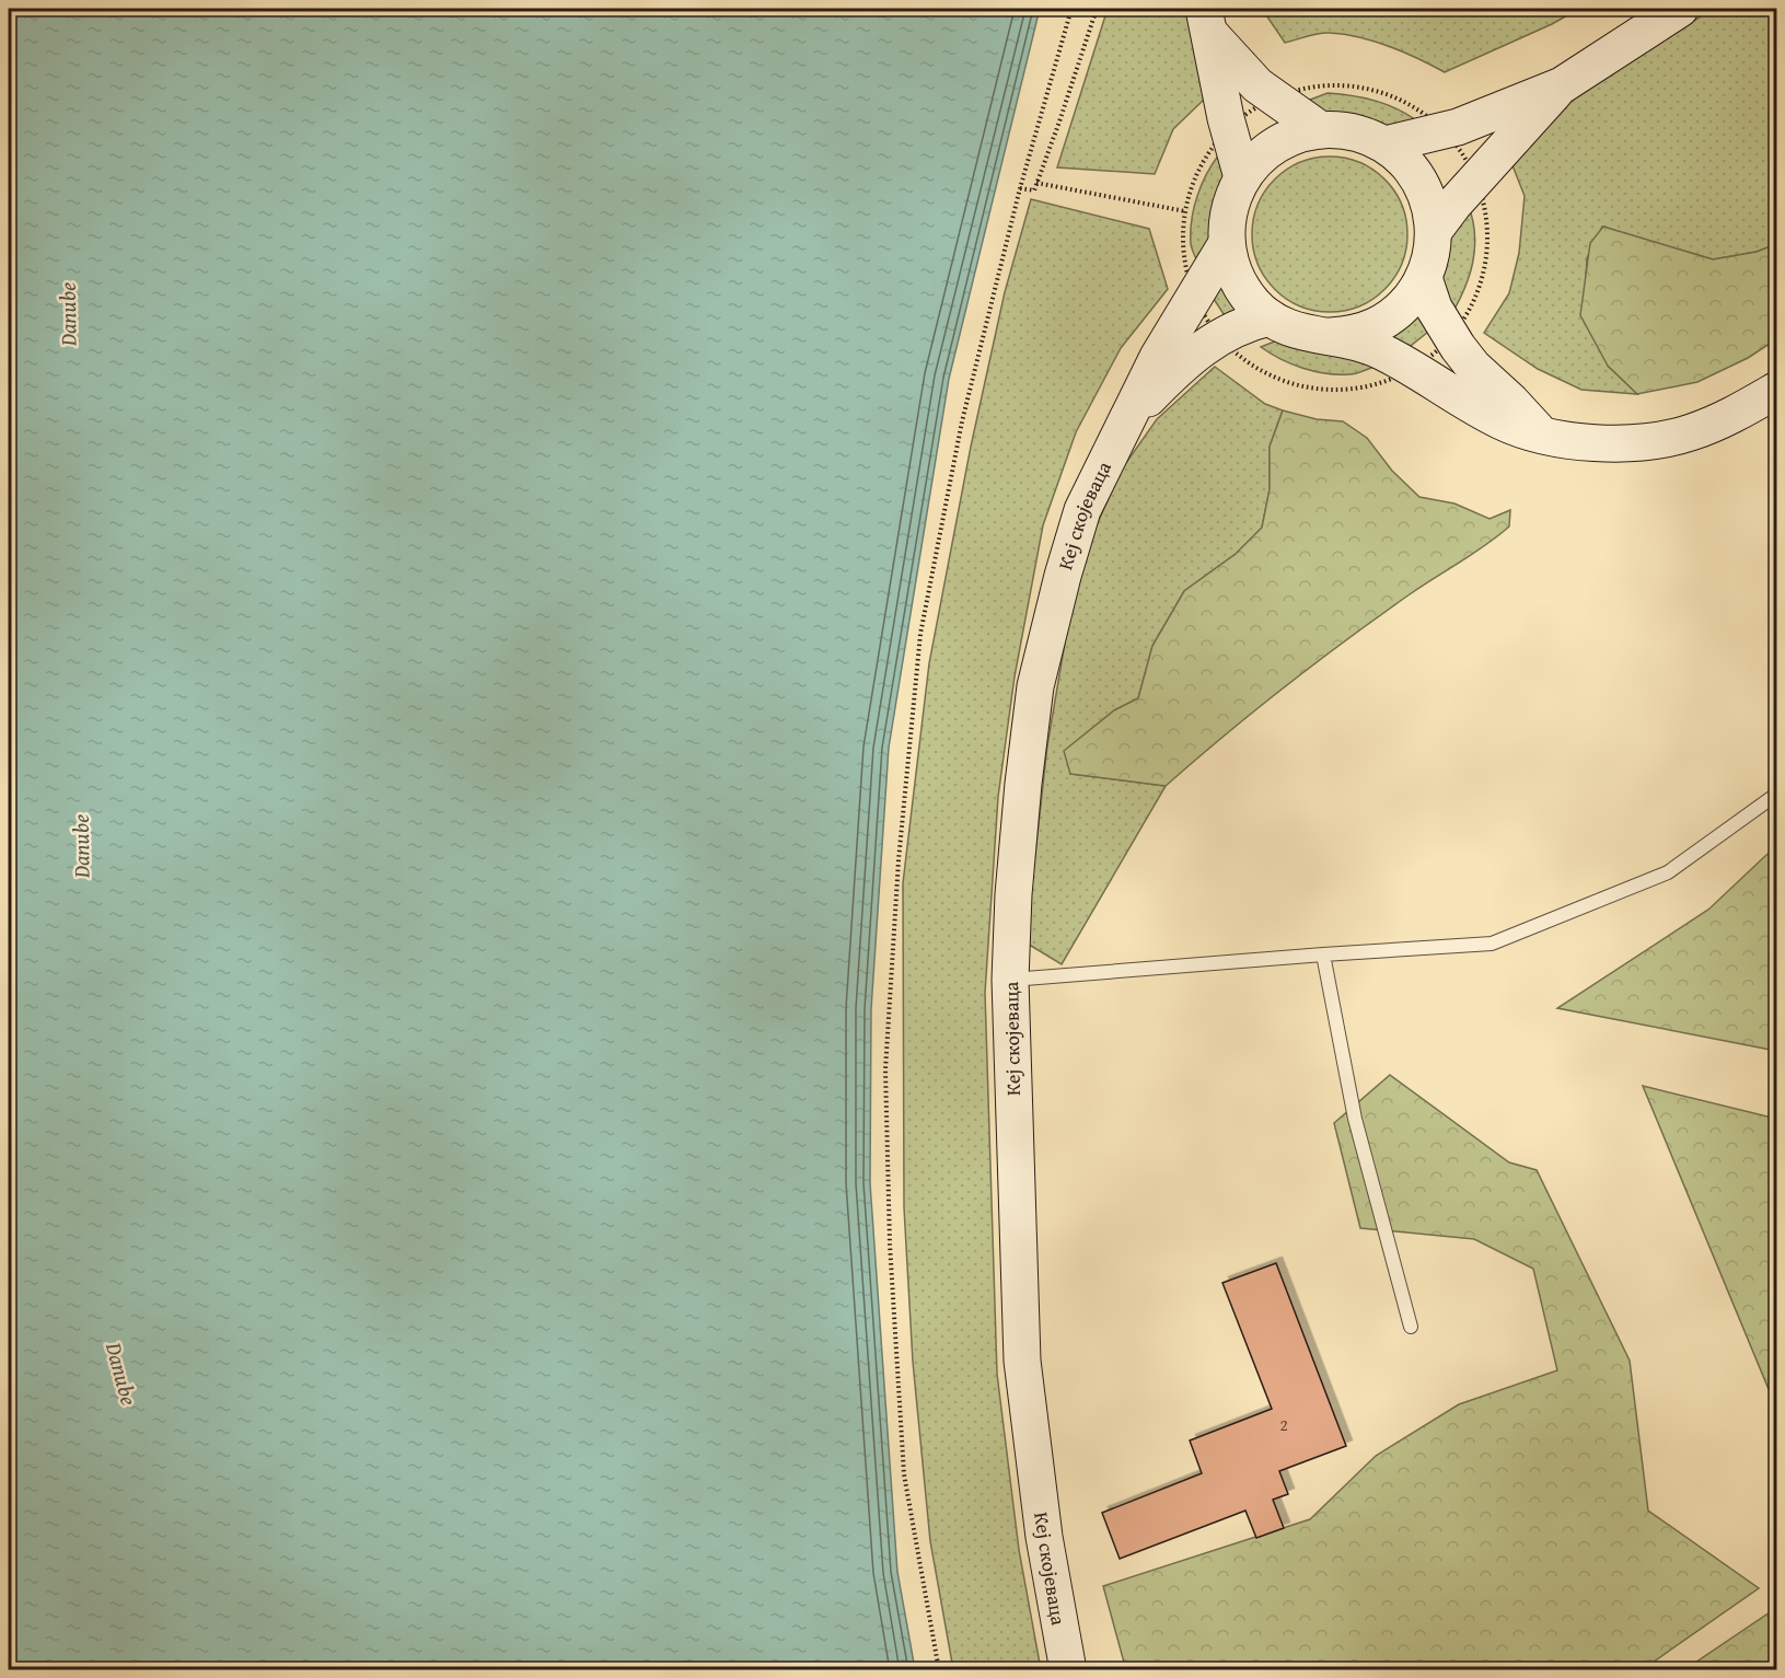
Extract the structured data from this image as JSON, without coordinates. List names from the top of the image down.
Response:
{
  "streets": {
    "main road": ["Кеј скојеваца"]
  },
  "water": ["Danube"],
  "house_numbers": ["2"]
}
